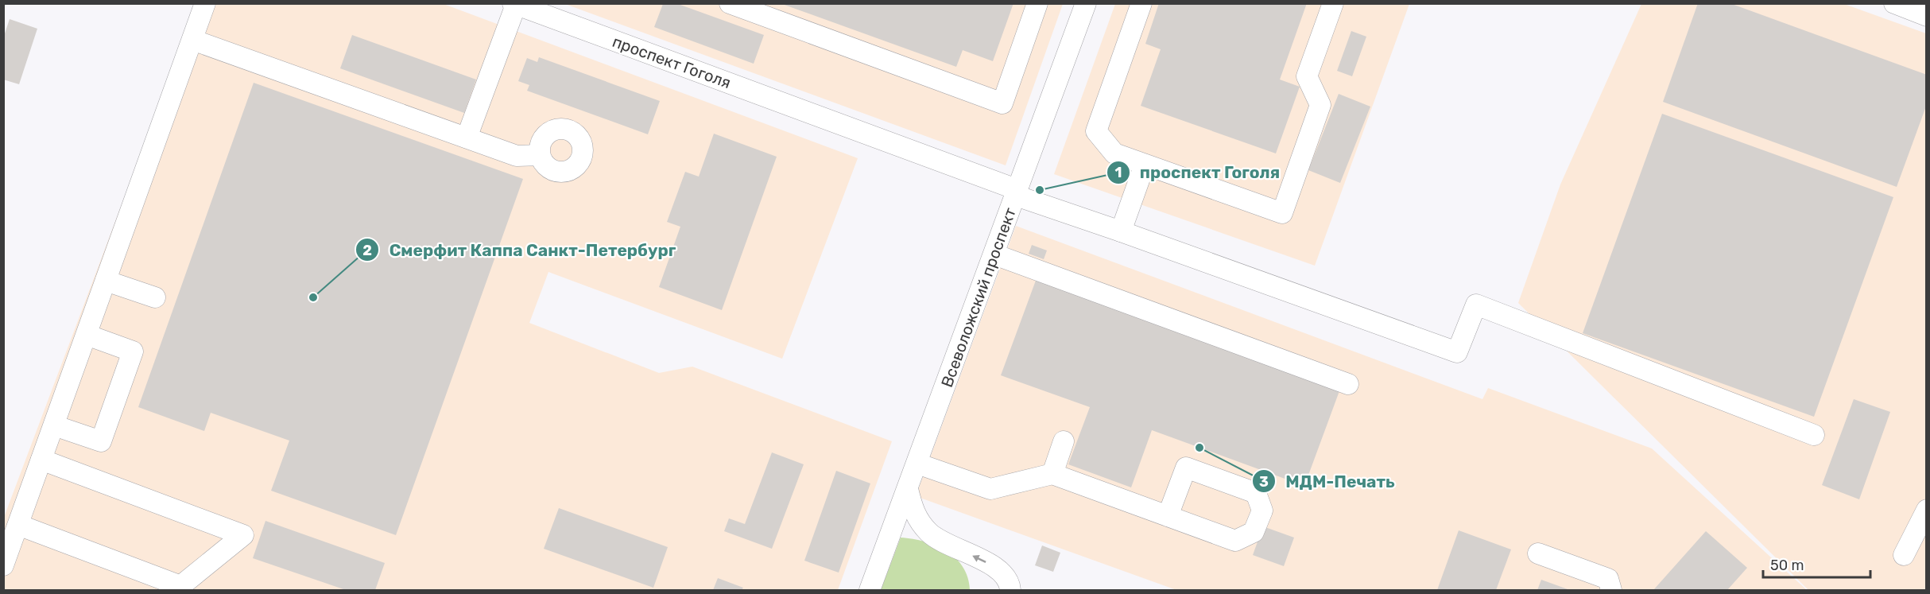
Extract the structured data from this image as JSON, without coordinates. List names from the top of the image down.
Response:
{
  "streets": {
    "street": ["проспект Гоголя", "Всеволожский проспект"]
  },
  "crossings": [
    ["проспект Гоголя", "Всеволожский проспект"]
  ],
  "places": ["проспект Гоголя", "Смерфит Каппа Санкт-Петербург", "МДМ-Печать"],
  "scale_bar": "50 m"
}
